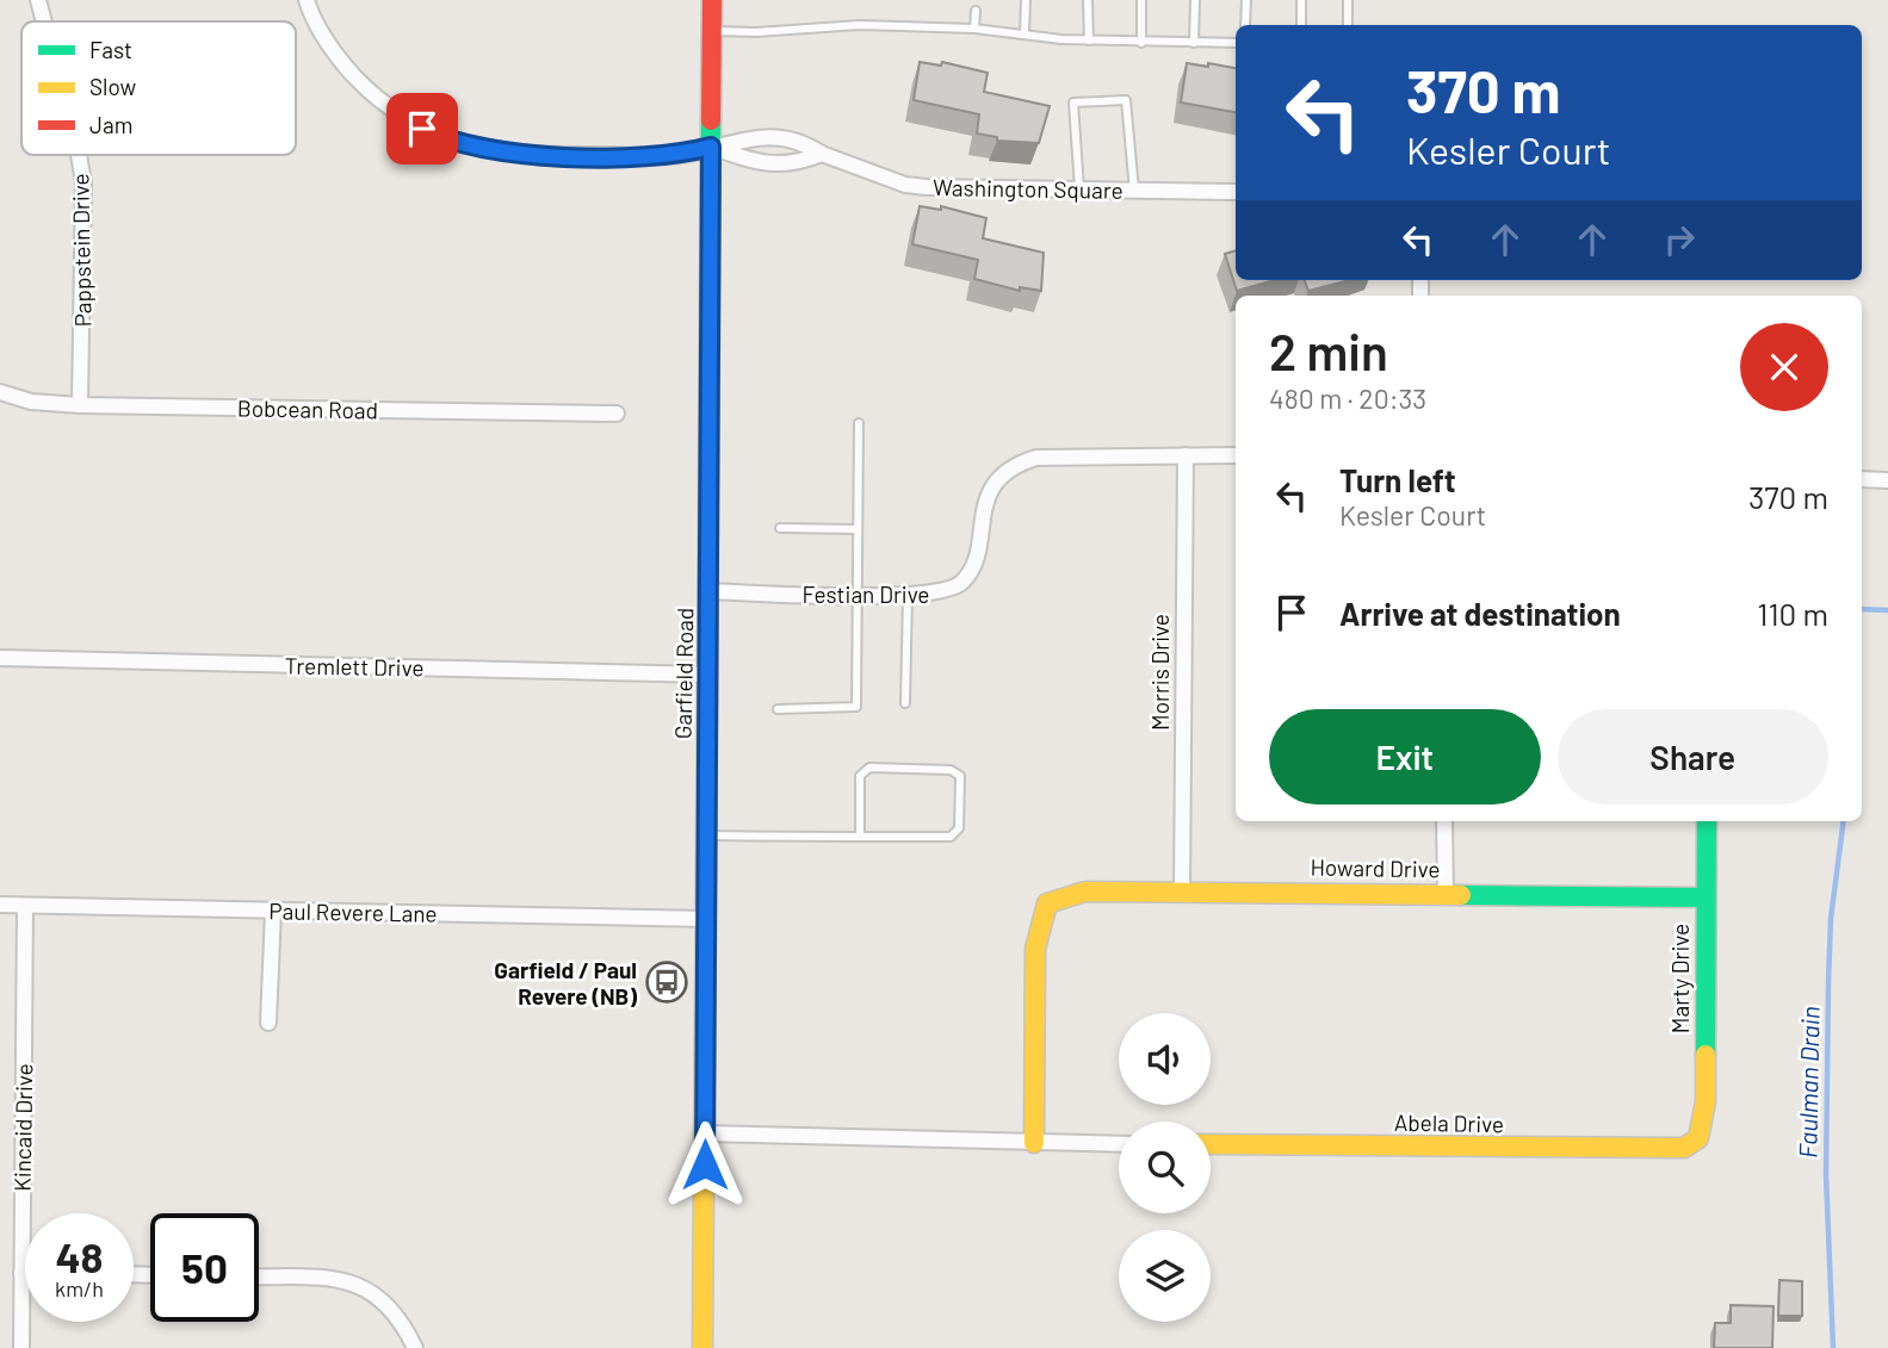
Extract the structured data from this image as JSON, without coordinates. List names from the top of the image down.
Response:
{
  "streets": {
    "street": [
      "Washington Square",
      "Pappstein Drive",
      "Bobcean Road",
      "Festian Drive",
      "Tremlett Drive",
      "Morris Drive",
      "Garfield Road",
      "Howard Drive",
      "Paul Revere Lane",
      "Marty Drive",
      "Abela Drive",
      "Kincaid Drive"
    ]
  },
  "crossings": [
    ["Washington Square", "Garfield Road"],
    ["Pappstein Drive", "Bobcean Road"],
    ["Festian Drive", "Morris Drive"],
    ["Festian Drive", "Garfield Road"],
    ["Tremlett Drive", "Garfield Road"],
    ["Morris Drive", "Howard Drive"],
    ["Garfield Road", "Paul Revere Lane"],
    ["Howard Drive", "Marty Drive"],
    ["Paul Revere Lane", "Kincaid Drive"],
    ["Marty Drive", "Abela Drive"]
  ],
  "water": ["Faulman Drain"],
  "places": {
    "bus stop": ["Garfield / Paul Revere (NB)"]
  },
  "legend": ["Fast", "Slow", "Jam"],
  "page": {
    "turn": ["370 m", "Kesler Court"],
    "heading": ["2 min", "480 m · 20:33"],
    "list": [
      {
        "name": "Turn left",
        "note": "Kesler Court",
        "value": "370 m"
      },
      {
        "name": "Arrive at destination",
        "value": "110 m"
      }
    ],
    "buttons": ["Exit", "Share"],
    "speed": "48 km/h",
    "limit": "50"
  }
}
